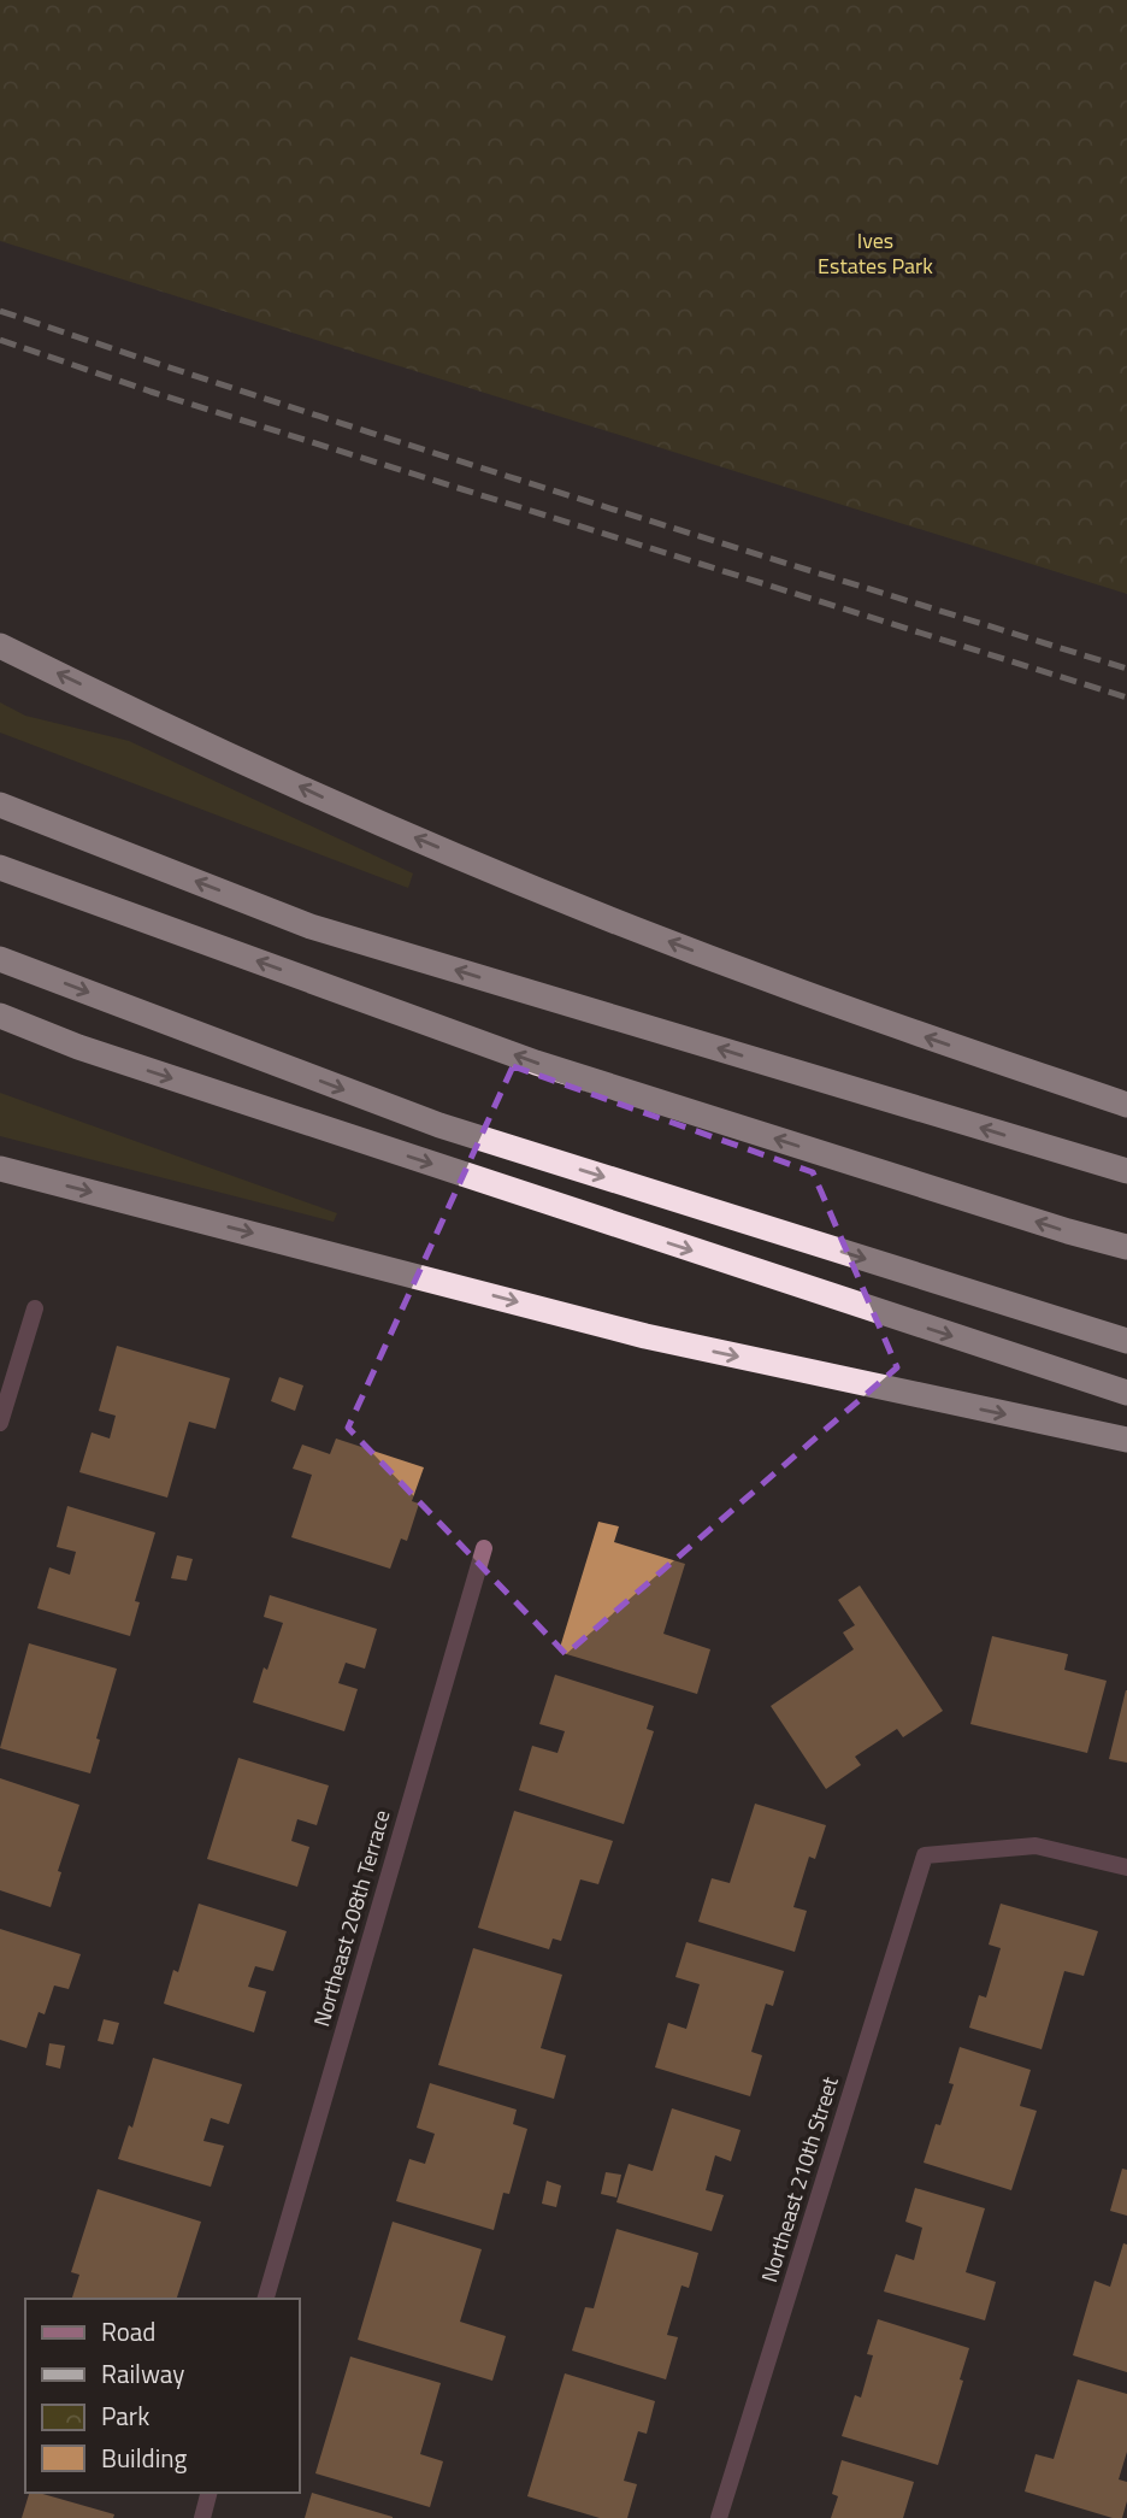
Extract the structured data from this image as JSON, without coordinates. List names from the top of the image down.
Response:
{
  "streets": {
    "street": ["Northeast 208th Terrace", "Northeast 210th Street"]
  },
  "parks": ["Ives Estates Park"],
  "legend": [
    "Road",
    "Railway",
    "Park",
    "Building"
  ]
}
